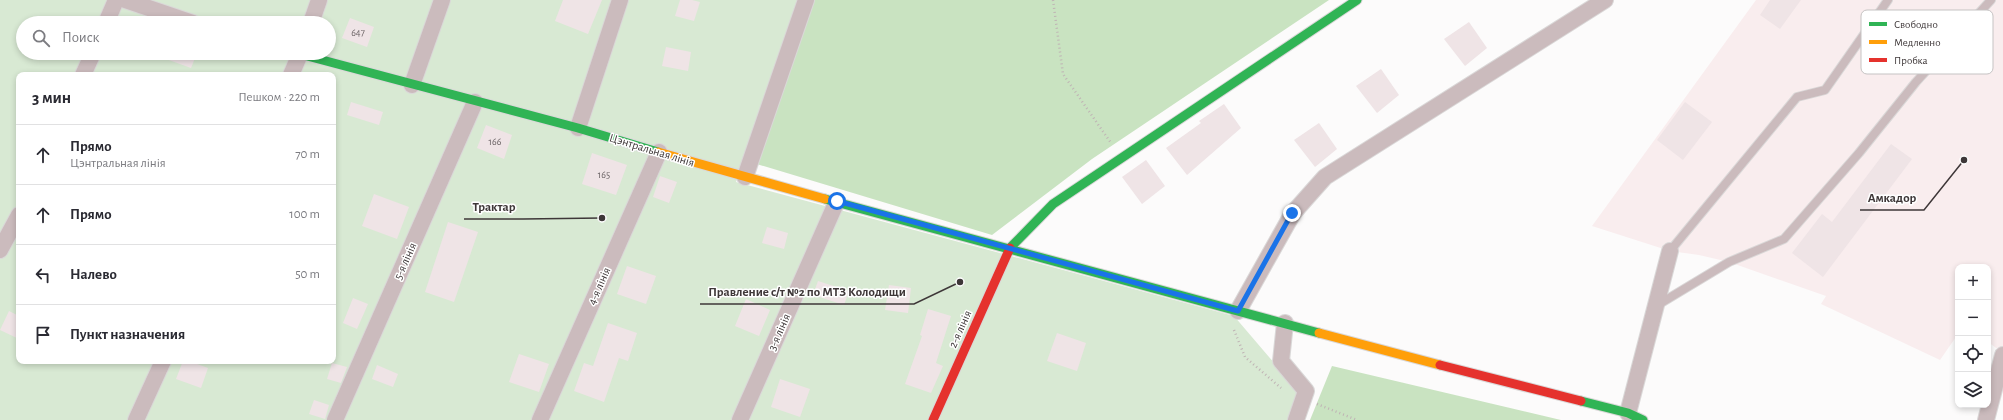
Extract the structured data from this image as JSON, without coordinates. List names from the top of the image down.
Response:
{
  "streets": {
    "street": [
      "Цэнтральная лінія",
      "5-я лінія",
      "4-я лінія",
      "2-я лінія",
      "3-я лінія"
    ]
  },
  "crossings": [
    ["Цэнтральная лінія", "5-я лінія"],
    ["Цэнтральная лінія", "4-я лінія"],
    ["Цэнтральная лінія", "2-я лінія"],
    ["Цэнтральная лінія", "3-я лінія"]
  ],
  "places": ["Амкадор", "Трактар", "Правление с/т №2 по МТЗ Колодищи"],
  "house_numbers": ["647", "166", "165"],
  "legend": ["Свободно", "Медленно", "Пробка"],
  "page": {
    "search": "Поиск",
    "heading": ["3 мин", "Пешком · 220 m"],
    "list": [
      ["Прямо", "Цэнтральная лінія", "70 m"],
      ["Прямо", "100 m"],
      ["Налево", "50 m"],
      "Пункт назначения"
    ],
    "map_buttons": ["+", "−"]
  }
}
